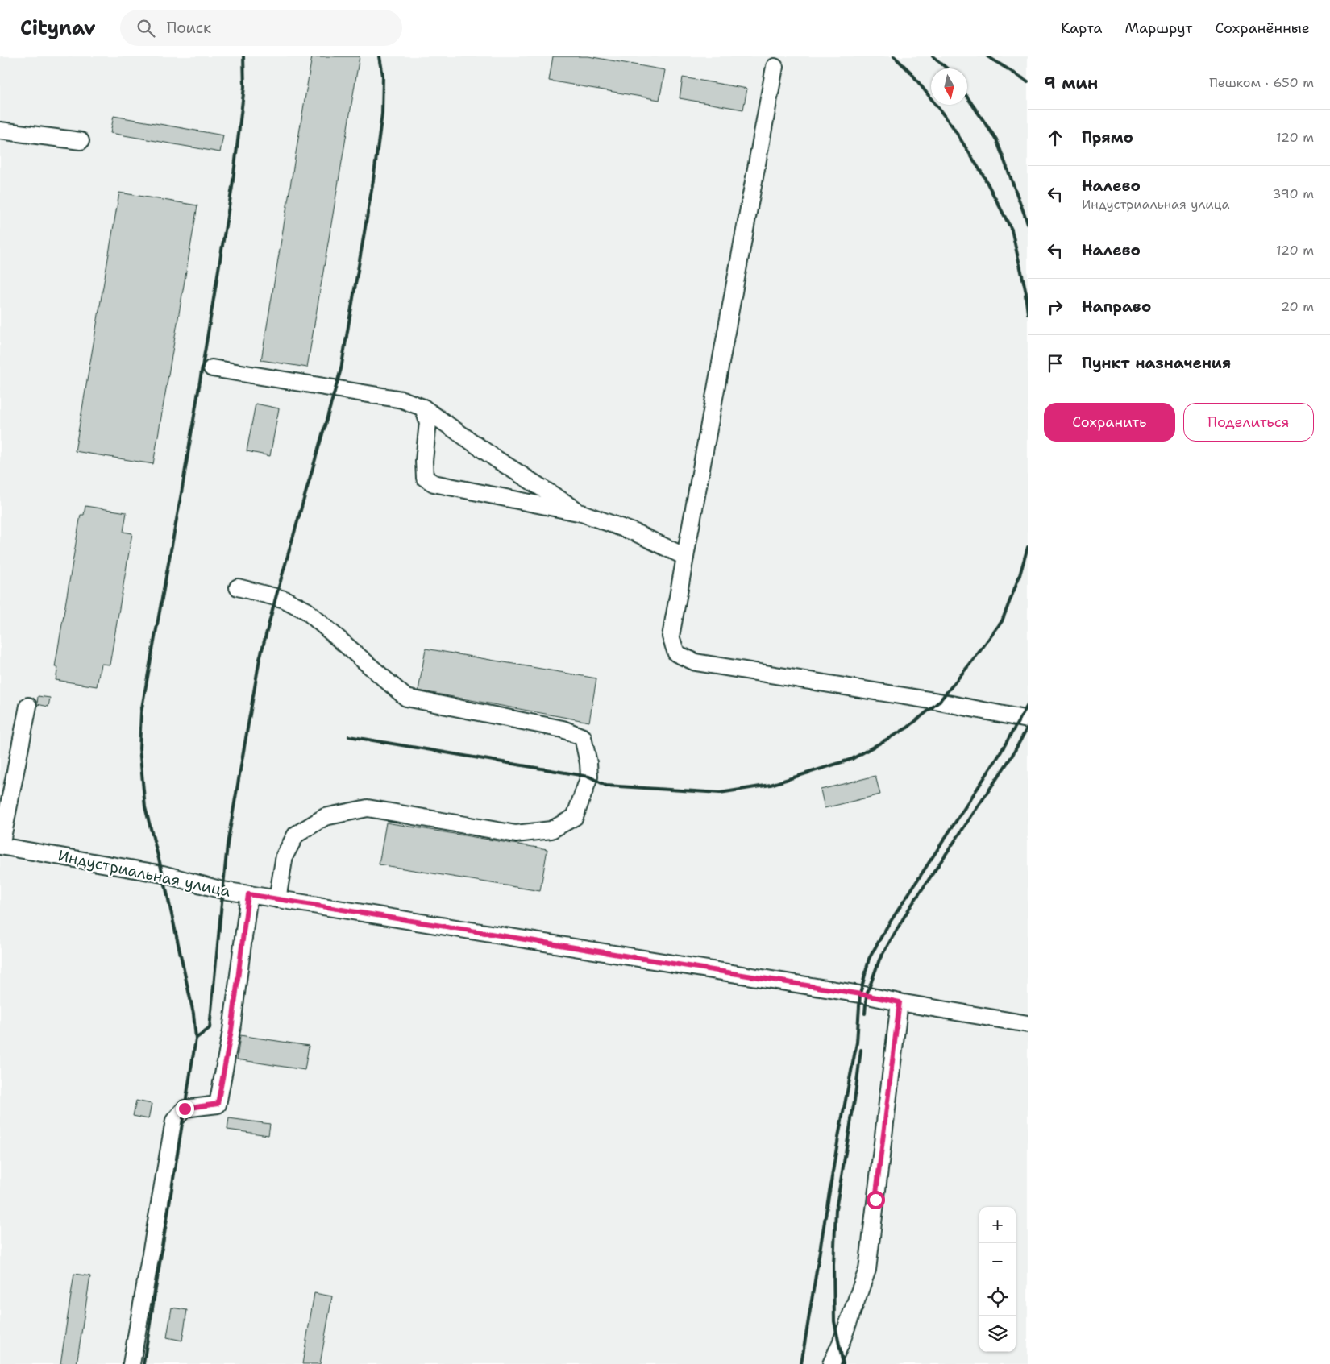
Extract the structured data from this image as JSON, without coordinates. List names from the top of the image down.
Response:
{
  "streets": {
    "street": ["Индустриальная улица"]
  },
  "north": "bottom",
  "page": {
    "header": "Citynav",
    "search": "Поиск",
    "nav": ["Карта", "Маршрут", "Сохранённые"],
    "heading": ["9 мин", "Пешком · 650 m"],
    "list": [
      ["Прямо", "120 m"],
      ["Налево", "Индустриальная улица", "390 m"],
      ["Налево", "120 m"],
      ["Направо", "20 m"],
      "Пункт назначения"
    ],
    "buttons": ["Сохранить", "Поделиться"],
    "map_buttons": ["+", "−"]
  }
}
